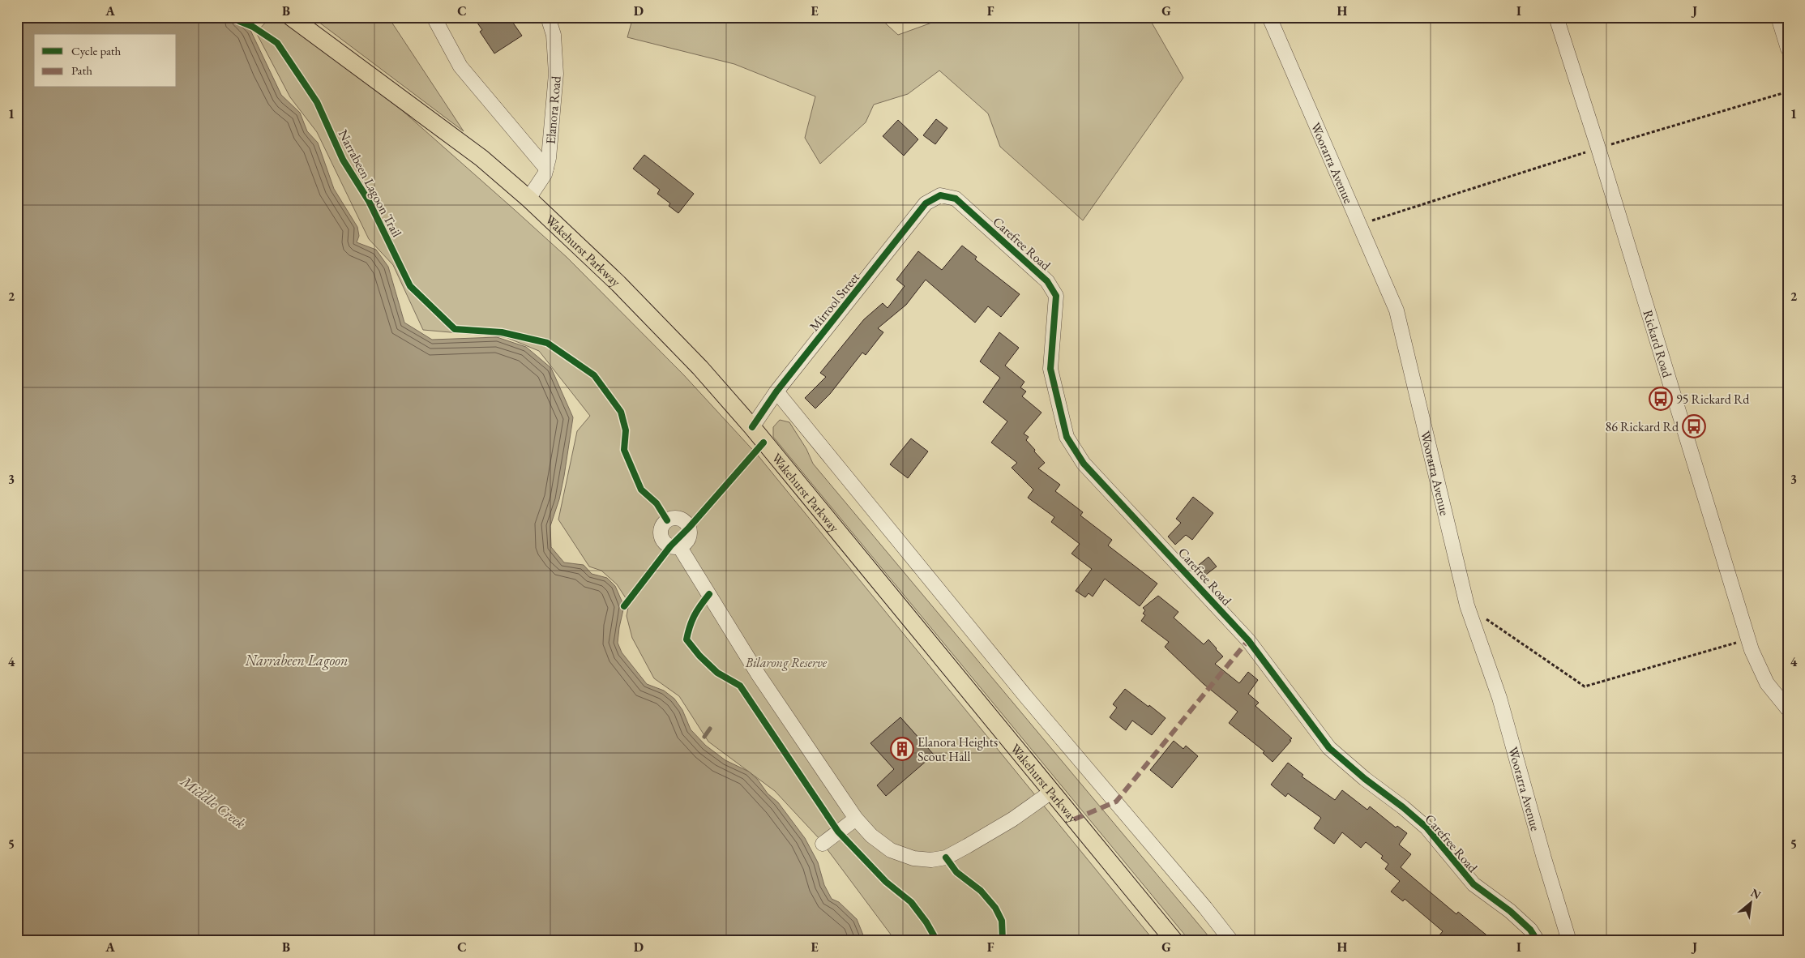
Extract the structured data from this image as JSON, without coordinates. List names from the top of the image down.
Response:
{
  "streets": {
    "main road": ["Wakehurst Parkway"],
    "street": [
      "Elanora Road",
      "Woorarra Avenue",
      "Carefree Road",
      "Mirrool Street",
      "Rickard Road"
    ],
    "cycle path": ["Narrabeen Lagoon Trail"]
  },
  "crossings": [
    ["Elanora Road", "Wakehurst Parkway"],
    ["Carefree Road", "Mirrool Street"],
    ["Wakehurst Parkway", "Mirrool Street"]
  ],
  "water": ["Narrabeen Lagoon", "Middle Creek"],
  "parks": ["Bilarong Reserve"],
  "places": {
    "bus stop": ["95 Rickard Rd", "86 Rickard Rd"],
    "building": ["Elanora Heights Scout Hall"]
  },
  "legend": ["Cycle path", "Path"],
  "north": "top right",
  "grid": {
    "columns": [
      "A",
      "B",
      "C",
      "D",
      "E",
      "F",
      "G",
      "H",
      "I",
      "J"
    ],
    "rows": [
      "1",
      "2",
      "3",
      "4",
      "5"
    ]
  }
}
